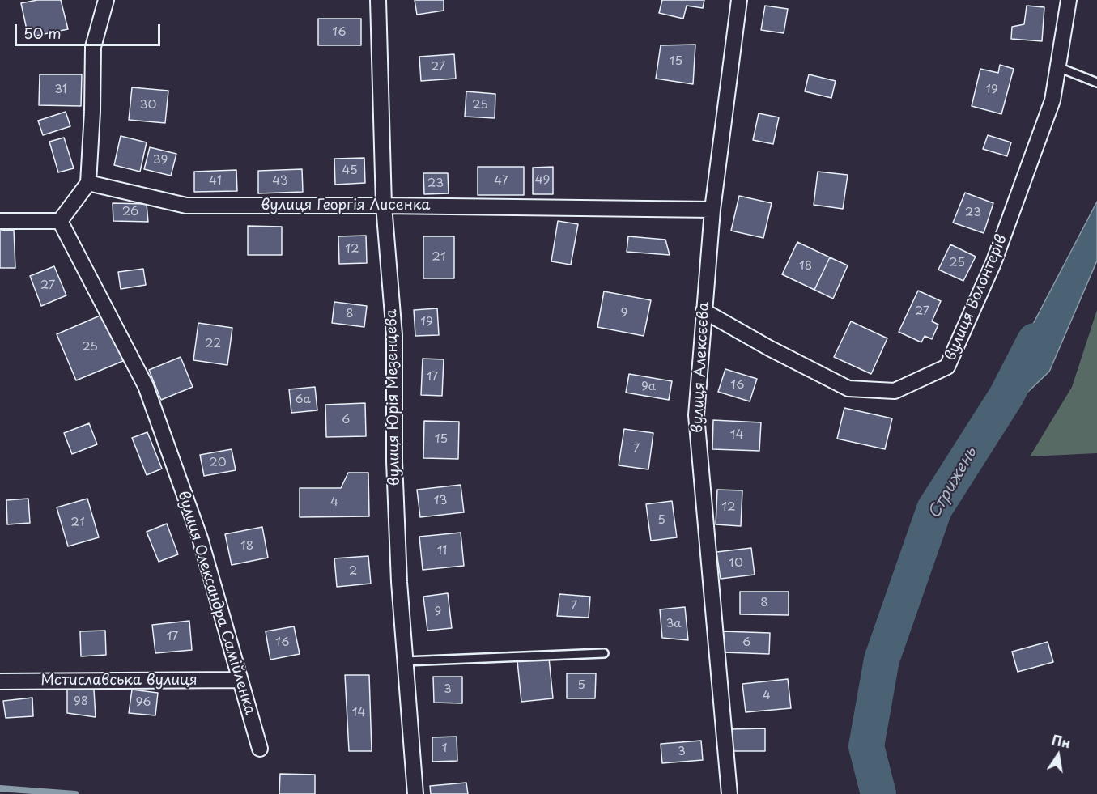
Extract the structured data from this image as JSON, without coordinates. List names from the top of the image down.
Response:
{
  "streets": {
    "street": [
      "вулиця Георгія Лисенка",
      "вулиця Волонтерів",
      "вулиця Алексєєва",
      "вулиця Юрія Мезенцева",
      "вулиця Олександра Самійленка",
      "Мстиславська вулиця"
    ]
  },
  "crossings": [
    ["вулиця Георгія Лисенка", "вулиця Алексєєва"],
    ["вулиця Георгія Лисенка", "вулиця Юрія Мезенцева"],
    ["вулиця Волонтерів", "вулиця Алексєєва"],
    ["вулиця Олександра Самійленка", "Мстиславська вулиця"]
  ],
  "water": ["Стрижень"],
  "house_numbers": [
    "16",
    "15",
    "27",
    "31",
    "19",
    "30",
    "25",
    "39",
    "45",
    "49",
    "41",
    "43",
    "47",
    "23",
    "26",
    "23",
    "12",
    "21",
    "25",
    "18",
    "27",
    "27",
    "9",
    "8",
    "19",
    "22",
    "25",
    "17",
    "16",
    "9а",
    "6а",
    "6",
    "14",
    "15",
    "7",
    "20",
    "13",
    "4",
    "12",
    "5",
    "21",
    "18",
    "11",
    "10",
    "2",
    "8",
    "7",
    "9",
    "3а",
    "17",
    "16",
    "6",
    "5",
    "3",
    "4",
    "98",
    "96",
    "14",
    "1",
    "3"
  ],
  "scale_bar": "50 m",
  "north": "top"
}
